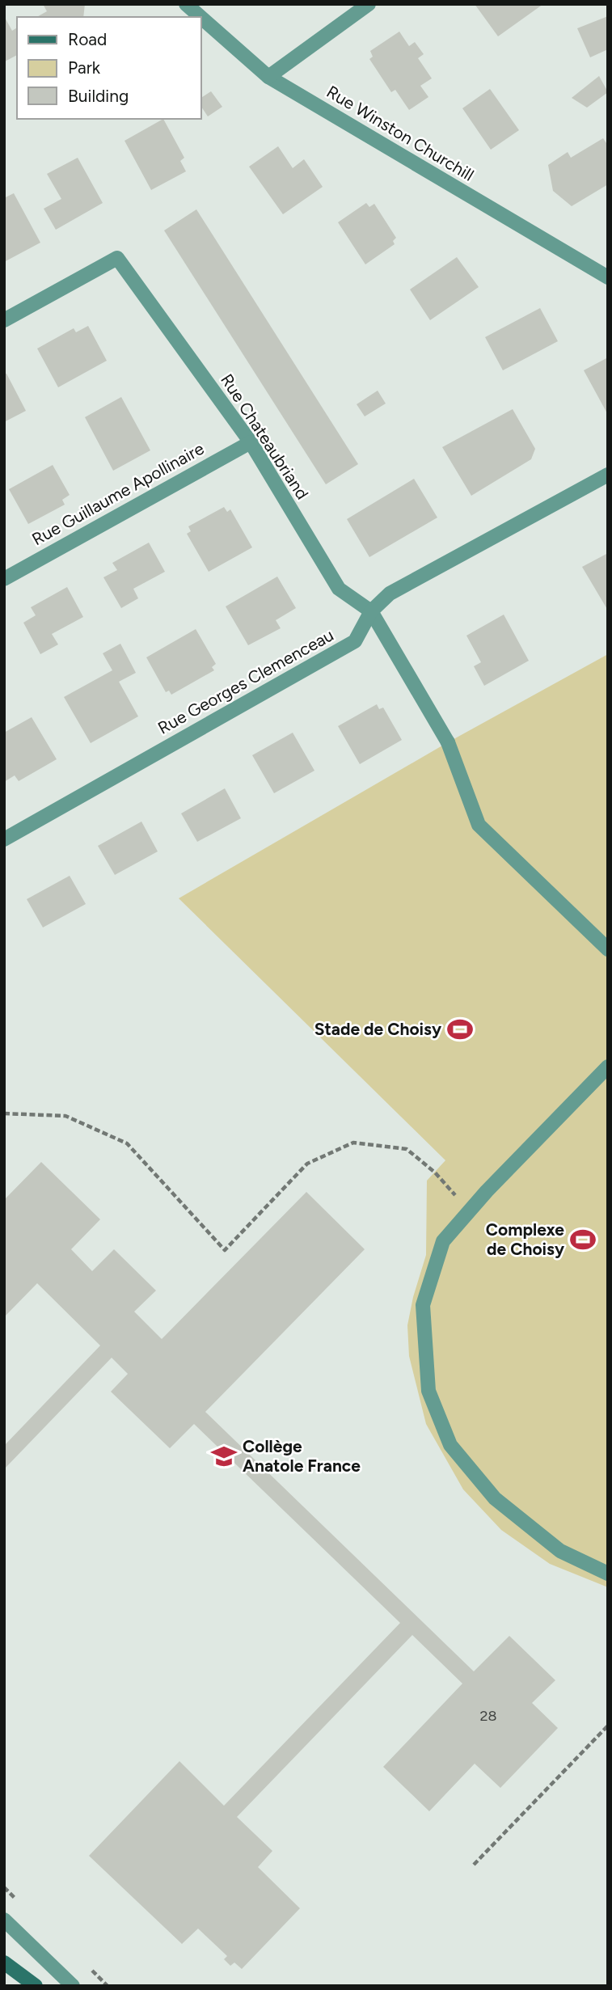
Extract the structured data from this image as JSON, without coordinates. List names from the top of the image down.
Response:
{
  "streets": {
    "street": [
      "Rue Winston Churchill",
      "Rue Chateaubriand",
      "Rue Guillaume Apollinaire",
      "Rue Georges Clemenceau"
    ]
  },
  "crossings": [
    ["Rue Chateaubriand", "Rue Guillaume Apollinaire"],
    ["Rue Chateaubriand", "Rue Georges Clemenceau"]
  ],
  "places": {
    "sports": ["Stade de Choisy", "Complexe de Choisy"],
    "school or university": ["Collège Anatole France"]
  },
  "house_numbers": ["28"],
  "legend": ["Road", "Park", "Building"]
}
